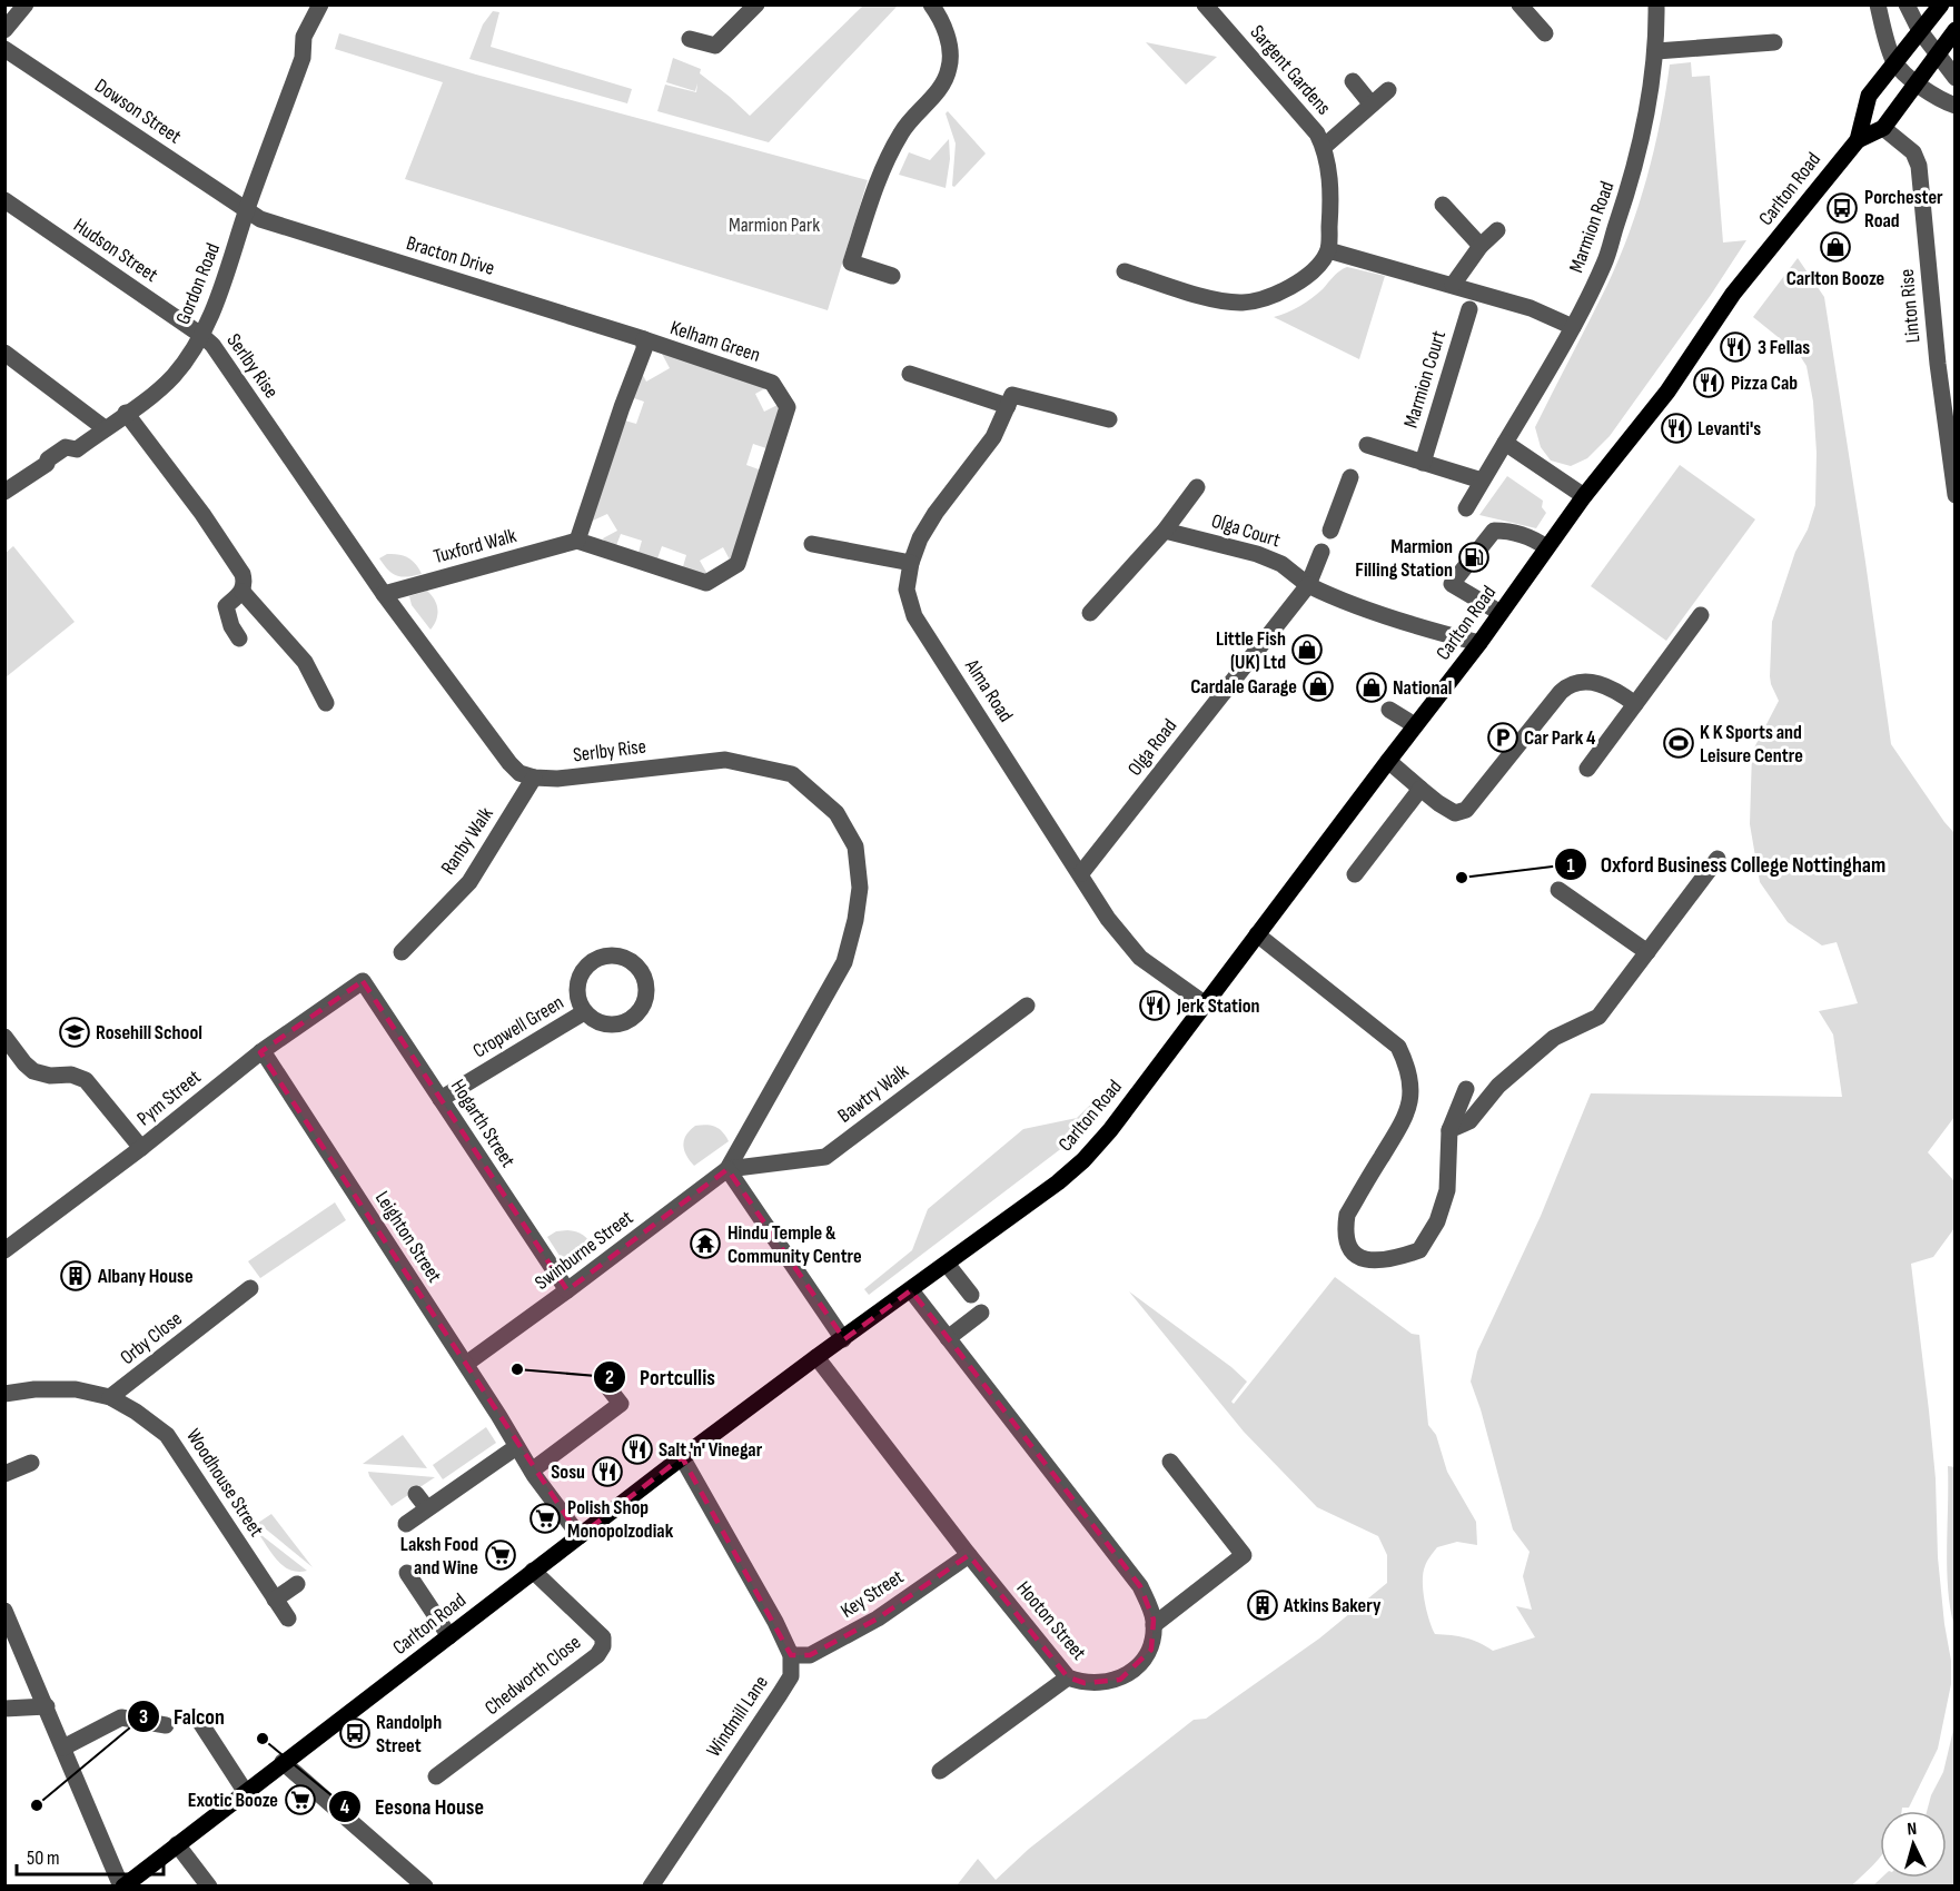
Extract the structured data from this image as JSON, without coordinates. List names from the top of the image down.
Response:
{
  "streets": {
    "main road": ["Carlton Road"],
    "street": [
      "Sargent Gardens",
      "Dowson Street",
      "Marmion Road",
      "Hudson Street",
      "Bracton Drive",
      "Gordon Road",
      "Linton Rise",
      "Kelham Green",
      "Serlby Rise",
      "Marmion Court",
      "Olga Court",
      "Tuxford Walk",
      "Alma Road",
      "Olga Road",
      "Ranby Walk",
      "Cropwell Green",
      "Bawtry Walk",
      "Pym Street",
      "Hogarth Street",
      "Leighton Street",
      "Swinburne Street",
      "Orby Close",
      "Woodhouse Street",
      "Key Street",
      "Hooton Street",
      "Chedworth Close",
      "Windmill Lane"
    ]
  },
  "crossings": [
    ["Dowson Street", "Bracton Drive"],
    ["Dowson Street", "Gordon Road"],
    ["Carlton Road", "Linton Rise"],
    ["Carlton Road", "Alma Road"],
    ["Carlton Road", "Leighton Street"],
    ["Carlton Road", "Hooton Street"],
    ["Carlton Road", "Chedworth Close"],
    ["Marmion Road", "Marmion Court"],
    ["Hudson Street", "Gordon Road"],
    ["Hudson Street", "Serlby Rise"],
    ["Bracton Drive", "Gordon Road"],
    ["Bracton Drive", "Kelham Green"],
    ["Gordon Road", "Serlby Rise"],
    ["Kelham Green", "Tuxford Walk"],
    ["Serlby Rise", "Tuxford Walk"],
    ["Serlby Rise", "Ranby Walk"],
    ["Serlby Rise", "Bawtry Walk"],
    ["Serlby Rise", "Swinburne Street"],
    ["Olga Court", "Olga Road"],
    ["Alma Road", "Olga Road"],
    ["Cropwell Green", "Hogarth Street"],
    ["Bawtry Walk", "Swinburne Street"],
    ["Pym Street", "Hogarth Street"],
    ["Pym Street", "Leighton Street"],
    ["Hogarth Street", "Swinburne Street"],
    ["Leighton Street", "Swinburne Street"],
    ["Orby Close", "Woodhouse Street"],
    ["Key Street", "Hooton Street"],
    ["Key Street", "Windmill Lane"]
  ],
  "parks": ["Marmion Park"],
  "places": {
    "bus stop": ["Porchester Road", "Randolph Street"],
    "shop": [
      "Carlton Booze",
      "Little Fish (UK) Ltd",
      "Cardale Garage",
      "National"
    ],
    "restaurant": [
      "3 Fellas",
      "Pizza Cab",
      "Levanti's",
      "Jerk Station",
      "Salt 'n' Vinegar",
      "Sosu"
    ],
    "fuel station": ["Marmion Filling Station"],
    "parking": ["Car Park 4"],
    "sports": ["K K Sports and Leisure Centre"],
    "other": [
      "Oxford Business College Nottingham",
      "Portcullis",
      "Eesona House",
      "Falcon"
    ],
    "school or university": ["Rosehill School"],
    "temple": ["Hindu Temple & Community Centre"],
    "building": ["Albany House", "Atkins Bakery"],
    "supermarket": ["Polish Shop Monopolzodiak", "Laksh Food and Wine", "Exotic Booze"]
  },
  "scale_bar": "50 m",
  "north": "top"
}
